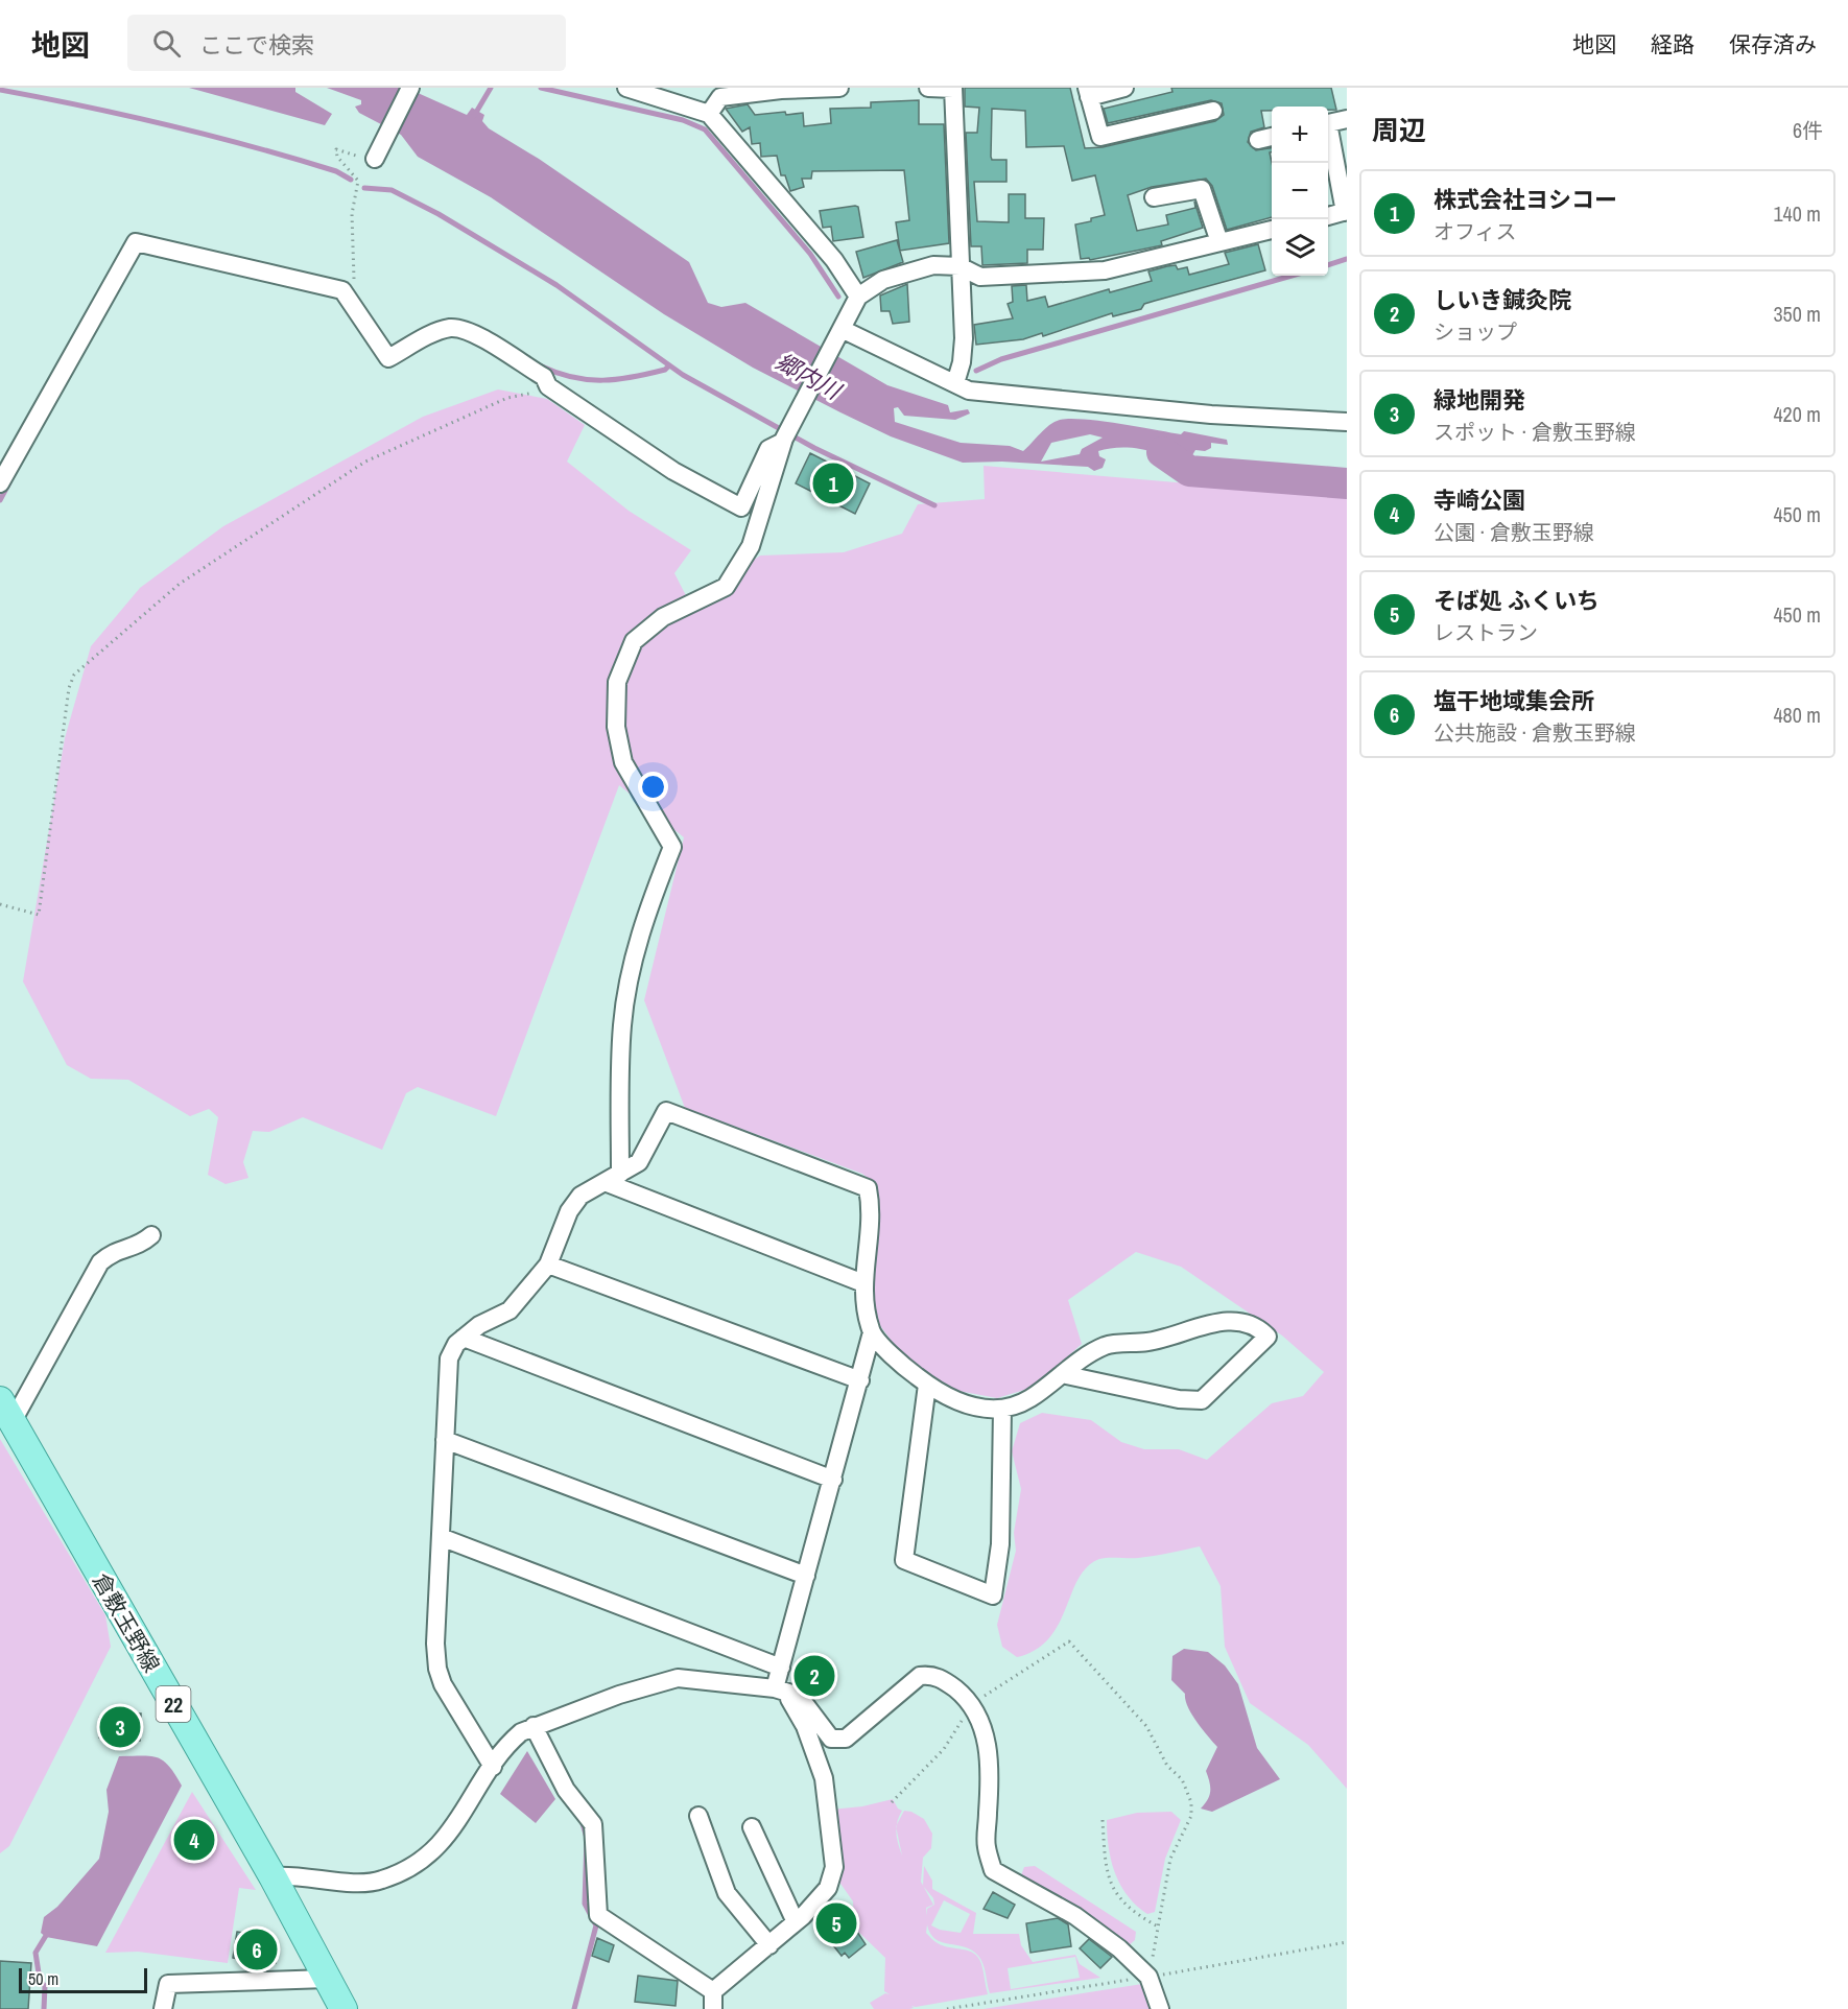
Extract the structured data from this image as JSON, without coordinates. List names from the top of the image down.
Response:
{
  "streets": {
    "main road": ["倉敷玉野線", "22"]
  },
  "water": ["郷内川"],
  "scale_bar": "50 m",
  "page": {
    "header": "地図",
    "search": "ここで検索",
    "nav": ["地図", "経路", "保存済み"],
    "heading": ["周辺", "6件"],
    "map_buttons": ["+", "−"],
    "list": [
      {
        "mark": "1",
        "name": "株式会社ヨシコー",
        "note": "オフィス",
        "value": "140 m"
      },
      {
        "mark": "2",
        "name": "しいき鍼灸院",
        "note": "ショップ",
        "value": "350 m"
      },
      {
        "mark": "3",
        "name": "緑地開発",
        "note": "スポット · 倉敷玉野線",
        "value": "420 m"
      },
      {
        "mark": "4",
        "name": "寺崎公園",
        "note": "公園 · 倉敷玉野線",
        "value": "450 m"
      },
      {
        "mark": "5",
        "name": "そば処 ふくいち",
        "note": "レストラン",
        "value": "450 m"
      },
      {
        "mark": "6",
        "name": "塩干地域集会所",
        "note": "公共施設 · 倉敷玉野線",
        "value": "480 m"
      }
    ],
    "pins": [
      "1",
      "2",
      "3",
      "4",
      "5",
      "6"
    ],
    "scale": "50 m"
  }
}
